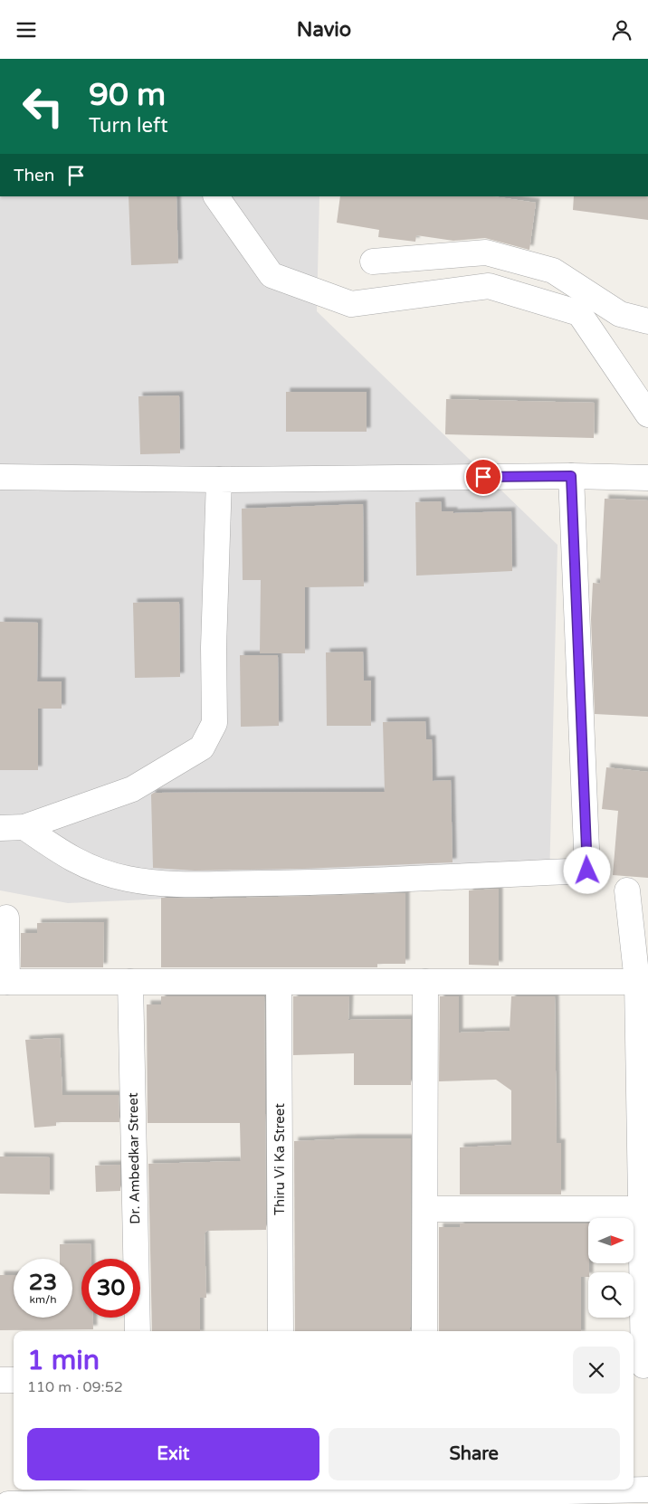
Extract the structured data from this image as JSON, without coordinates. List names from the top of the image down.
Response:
{
  "streets": {
    "street": ["Dr. Ambedkar Street", "Thiru Vi Ka Street"]
  },
  "north": "right",
  "page": {
    "header": "Navio",
    "turn": ["90 m", "Turn left"],
    "then": "Then",
    "speed": "23 km/h",
    "limit": "30",
    "heading": ["1 min", "110 m · 09:52"],
    "buttons": ["Exit", "Share"]
  }
}
